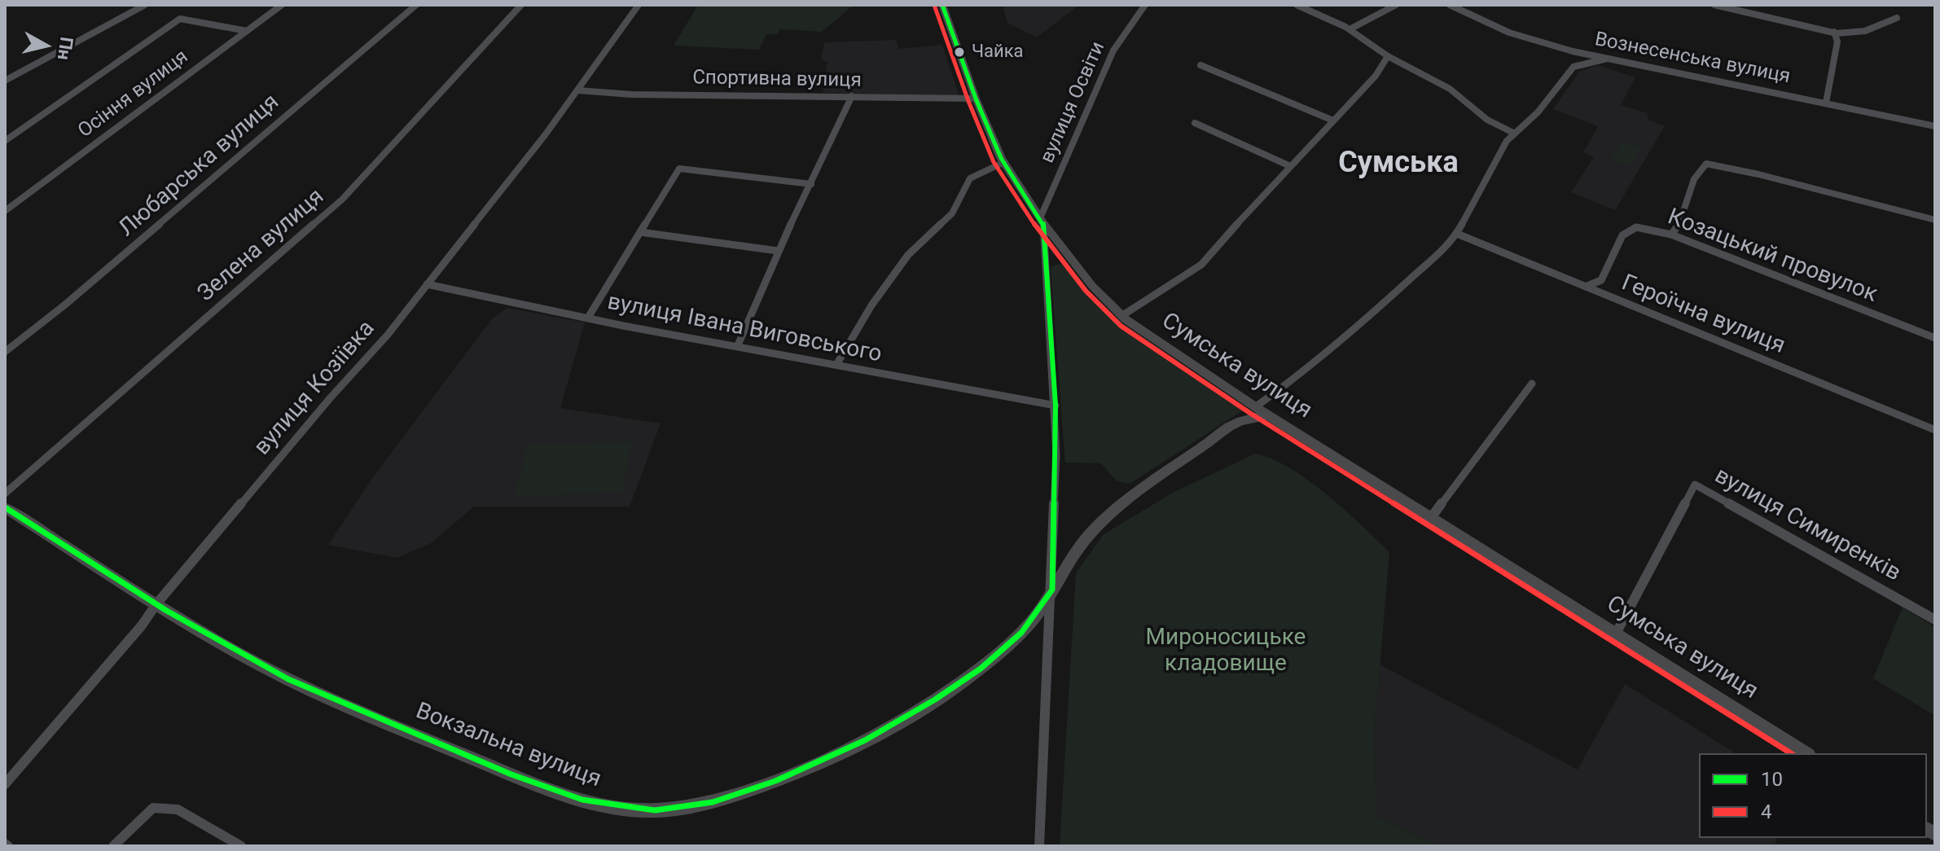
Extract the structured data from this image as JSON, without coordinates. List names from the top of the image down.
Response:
{
  "streets": {
    "main road": ["Сумська вулиця", "Вокзальна вулиця"],
    "street": [
      "Вознесенська вулиця",
      "Спортивна вулиця",
      "Осіння вулиця",
      "вулиця Освіти",
      "Любарська вулиця",
      "Зелена вулиця",
      "Козацький провулок",
      "Героїчна вулиця",
      "вулиця Івана Виговського",
      "вулиця Козіївка",
      "вулиця Симиренків"
    ]
  },
  "crossings": [
    ["Спортивна вулиця", "Сумська вулиця"],
    ["Спортивна вулиця", "вулиця Козіївка"],
    ["вулиця Освіти", "Сумська вулиця"],
    ["Козацький провулок", "Героїчна вулиця"],
    ["вулиця Івана Виговського", "Сумська вулиця"],
    ["вулиця Івана Виговського", "вулиця Козіївка"],
    ["Сумська вулиця", "вулиця Симиренків"],
    ["Сумська вулиця", "Вокзальна вулиця"],
    ["вулиця Козіївка", "Вокзальна вулиця"]
  ],
  "districts": ["Сумська"],
  "parks": ["Мироносицьке кладовище"],
  "places": ["Чайка"],
  "lines": ["transit line 10", "transit line 4"],
  "legend": ["10", "4"],
  "north": "right"
}
